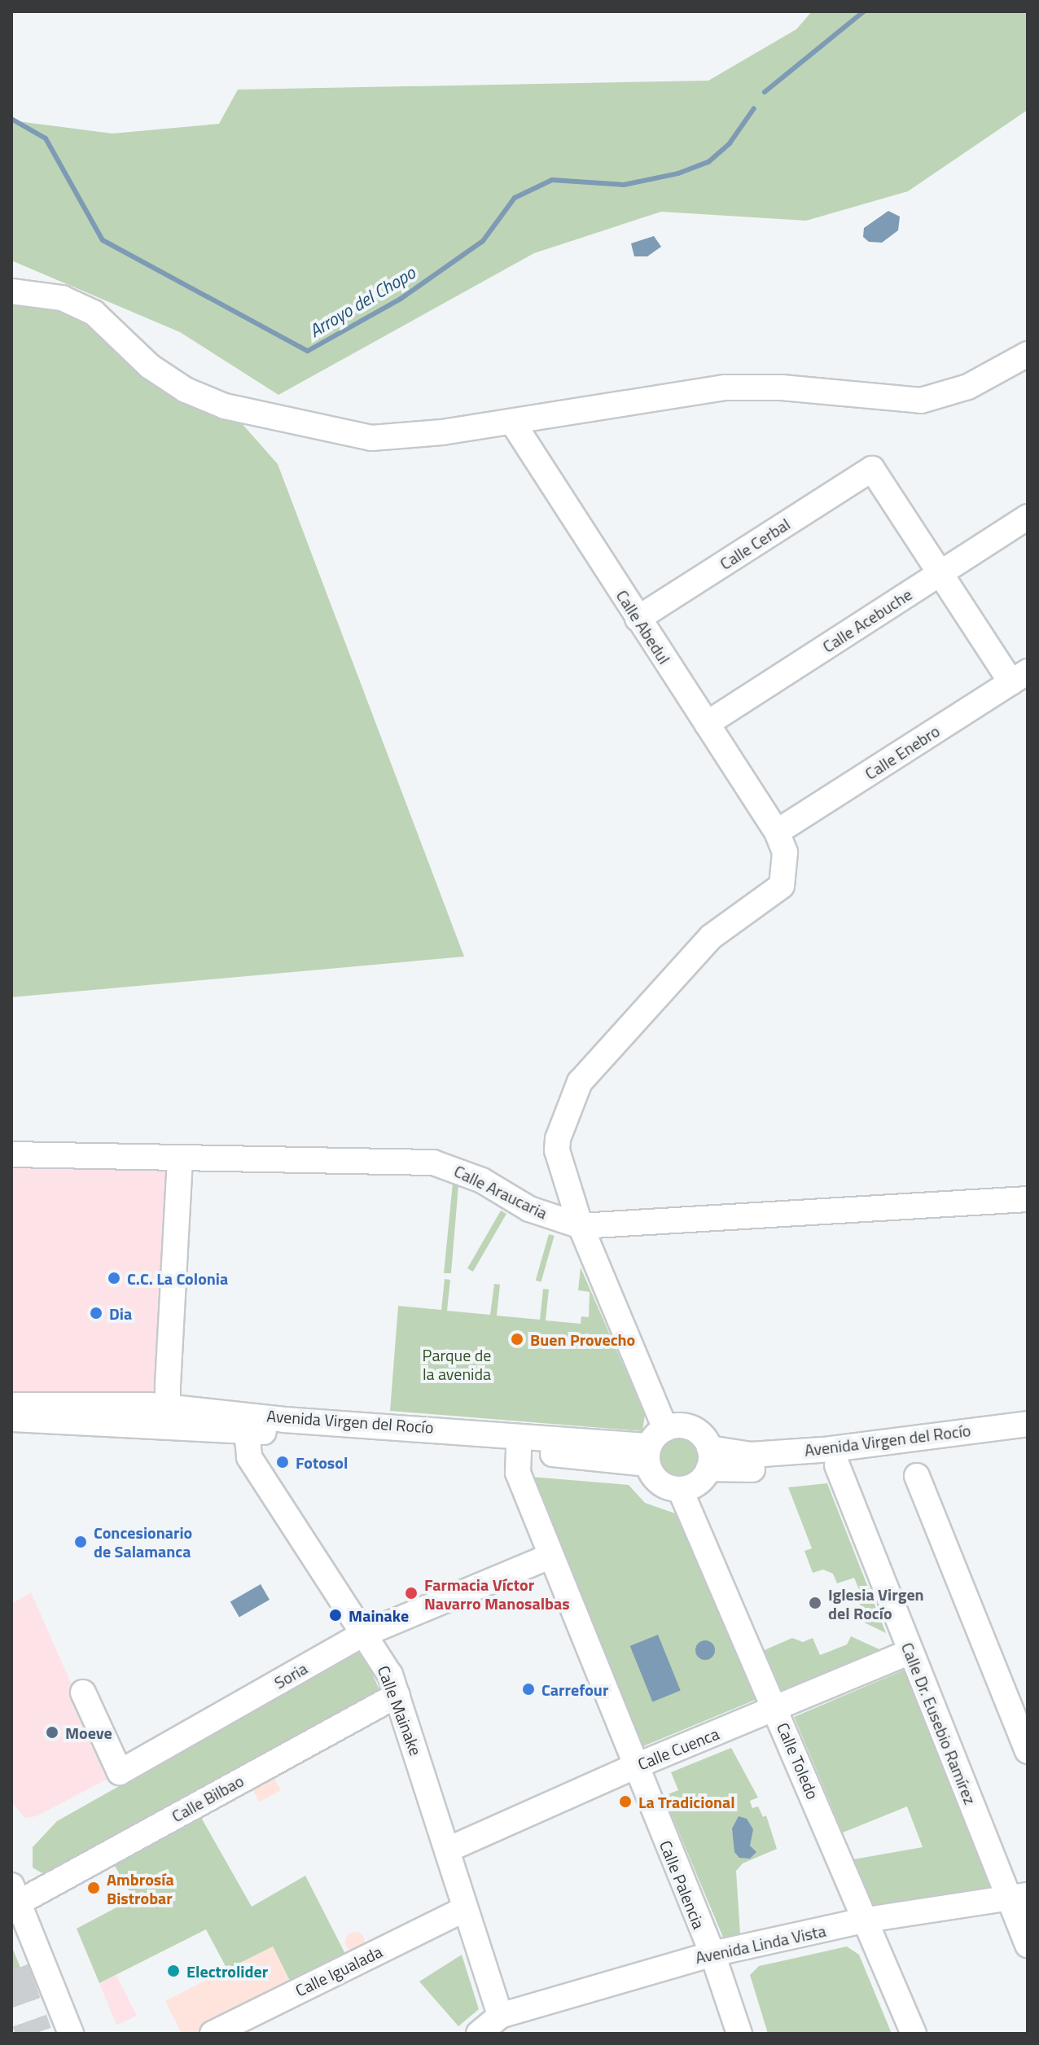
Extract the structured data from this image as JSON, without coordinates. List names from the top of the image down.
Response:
{
  "streets": {
    "street": [
      "Calle Cerbal",
      "Calle Acebuche",
      "Calle Abedul",
      "Calle Enebro",
      "Calle Araucaria",
      "Avenida Virgen del Rocío",
      "Soria",
      "Calle Mainake",
      "Calle Dr. Eusebio Ramírez",
      "Calle Cuenca",
      "Calle Toledo",
      "Calle Bilbao",
      "Calle Palencia",
      "Avenida Linda Vista",
      "Calle Igualada"
    ]
  },
  "crossings": [
    ["Calle Cerbal", "Calle Acebuche"],
    ["Calle Cerbal", "Calle Abedul"],
    ["Calle Acebuche", "Calle Abedul"],
    ["Calle Abedul", "Calle Enebro"],
    ["Avenida Virgen del Rocío", "Calle Mainake"],
    ["Avenida Virgen del Rocío", "Calle Dr. Eusebio Ramírez"],
    ["Avenida Virgen del Rocío", "Calle Toledo"],
    ["Avenida Virgen del Rocío", "Calle Palencia"],
    ["Soria", "Calle Mainake"],
    ["Soria", "Calle Palencia"],
    ["Calle Mainake", "Calle Cuenca"],
    ["Calle Mainake", "Calle Bilbao"],
    ["Calle Mainake", "Avenida Linda Vista"],
    ["Calle Mainake", "Calle Igualada"],
    ["Calle Dr. Eusebio Ramírez", "Calle Cuenca"],
    ["Calle Dr. Eusebio Ramírez", "Avenida Linda Vista"],
    ["Calle Cuenca", "Calle Toledo"],
    ["Calle Cuenca", "Calle Palencia"],
    ["Calle Toledo", "Avenida Linda Vista"],
    ["Calle Palencia", "Avenida Linda Vista"]
  ],
  "water": ["Arroyo del Chopo"],
  "parks": ["Parque de la avenida"],
  "places": [
    "C.C. La Colonia",
    "Dia",
    "Buen Provecho",
    "Fotosol",
    "Concesionario de Salamanca",
    "Farmacia Víctor Navarro Manosalbas",
    "Iglesia Virgen del Rocío",
    "Mainake",
    "Carrefour",
    "Moeve",
    "La Tradicional",
    "Ambrosía Bistrobar",
    "Electrolider"
  ]
}
